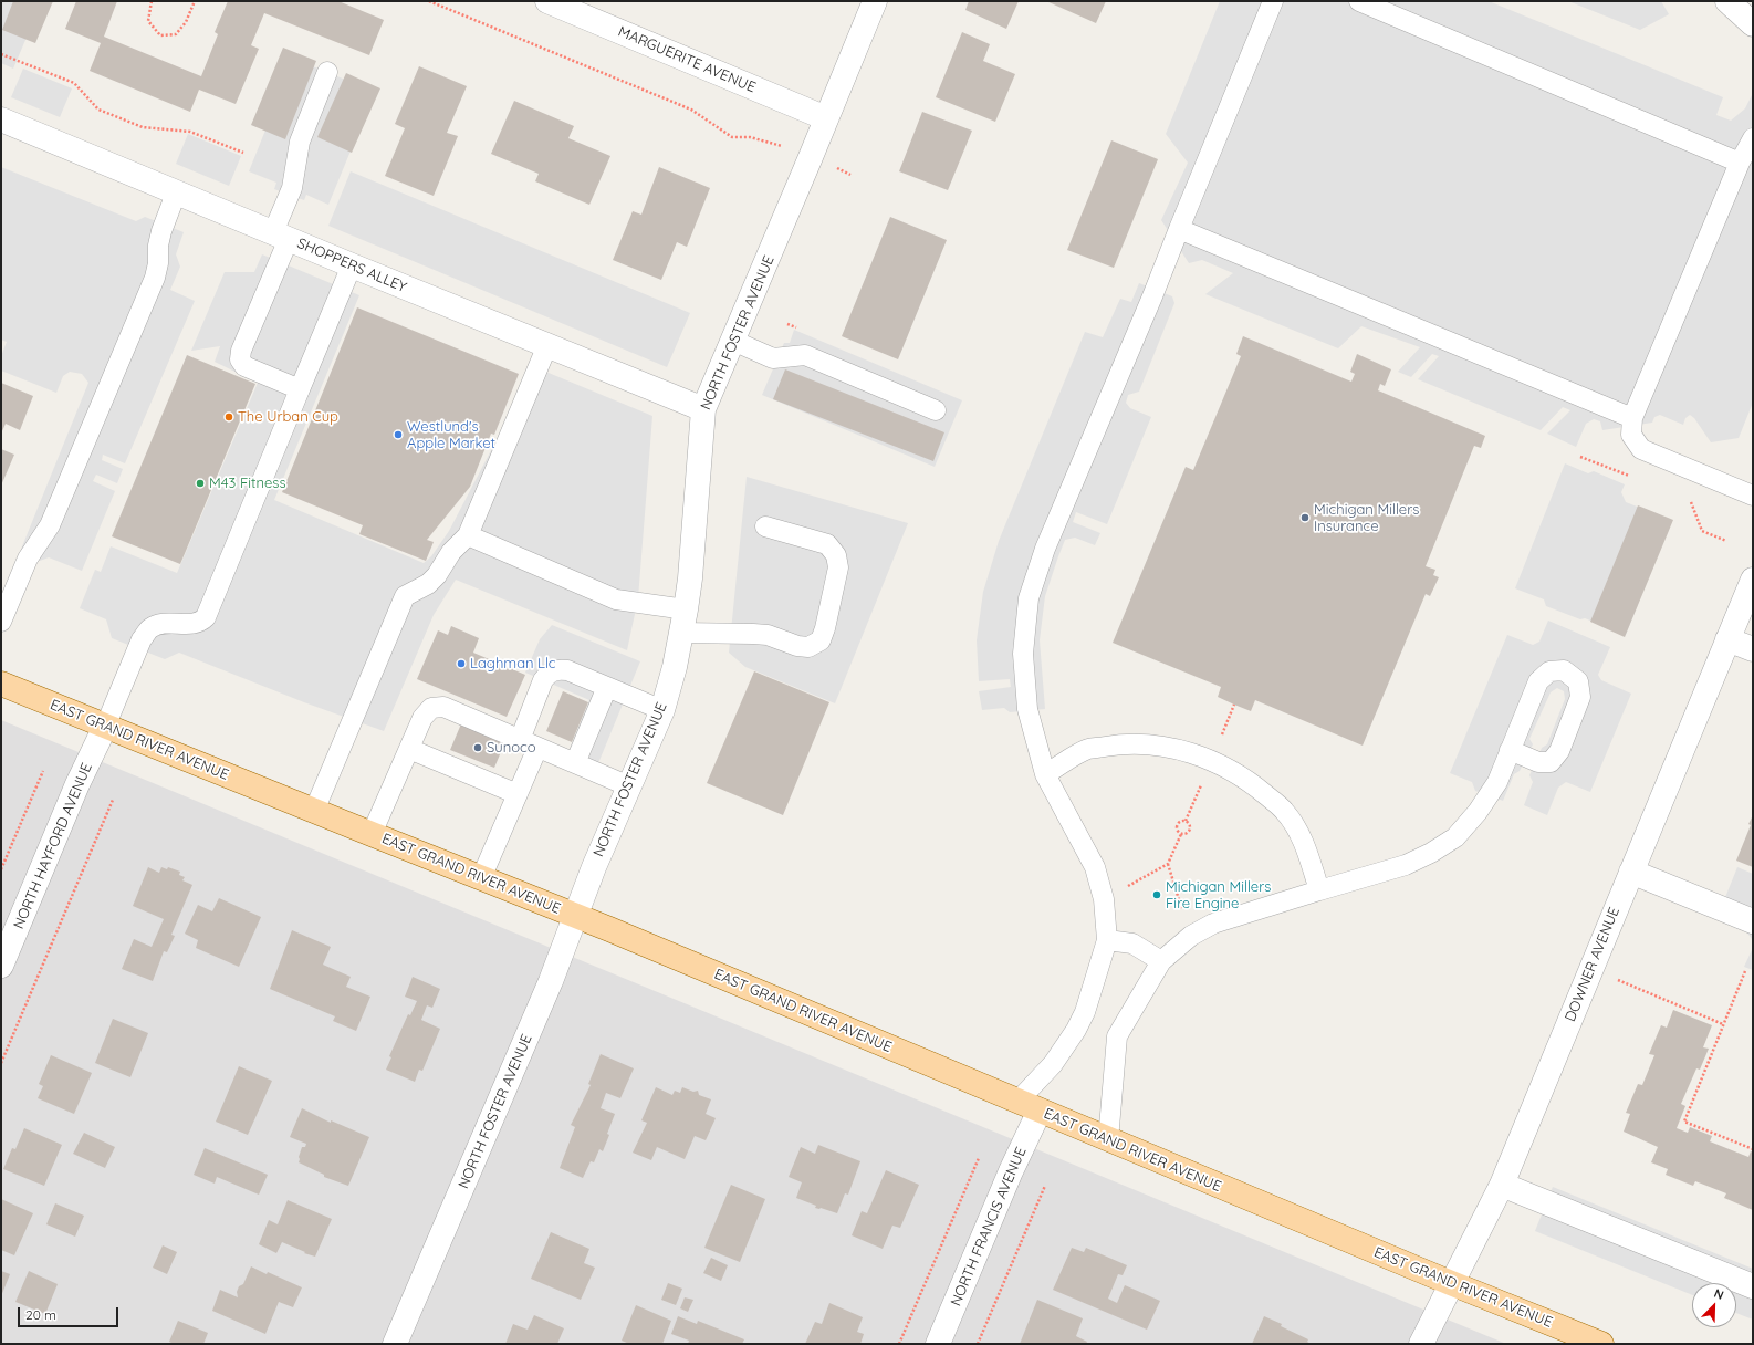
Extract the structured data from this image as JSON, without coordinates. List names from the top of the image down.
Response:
{
  "streets": {
    "main road": ["EAST GRAND RIVER AVENUE"],
    "street": [
      "MARGUERITE AVENUE",
      "SHOPPERS ALLEY",
      "NORTH FOSTER AVENUE",
      "NORTH HAYFORD AVENUE",
      "DOWNER AVENUE",
      "NORTH FRANCIS AVENUE"
    ]
  },
  "crossings": [
    ["MARGUERITE AVENUE", "NORTH FOSTER AVENUE"],
    ["SHOPPERS ALLEY", "NORTH FOSTER AVENUE"],
    ["NORTH FOSTER AVENUE", "EAST GRAND RIVER AVENUE"],
    ["EAST GRAND RIVER AVENUE", "NORTH HAYFORD AVENUE"],
    ["EAST GRAND RIVER AVENUE", "DOWNER AVENUE"],
    ["EAST GRAND RIVER AVENUE", "NORTH FRANCIS AVENUE"]
  ],
  "places": [
    "The Urban Cup",
    "Westlund's Apple Market",
    "M43 Fitness",
    "Michigan Millers Insurance",
    "Laghman Llc",
    "Sunoco",
    "Michigan Millers Fire Engine"
  ],
  "scale_bar": "20 m",
  "north": "top right"
}
